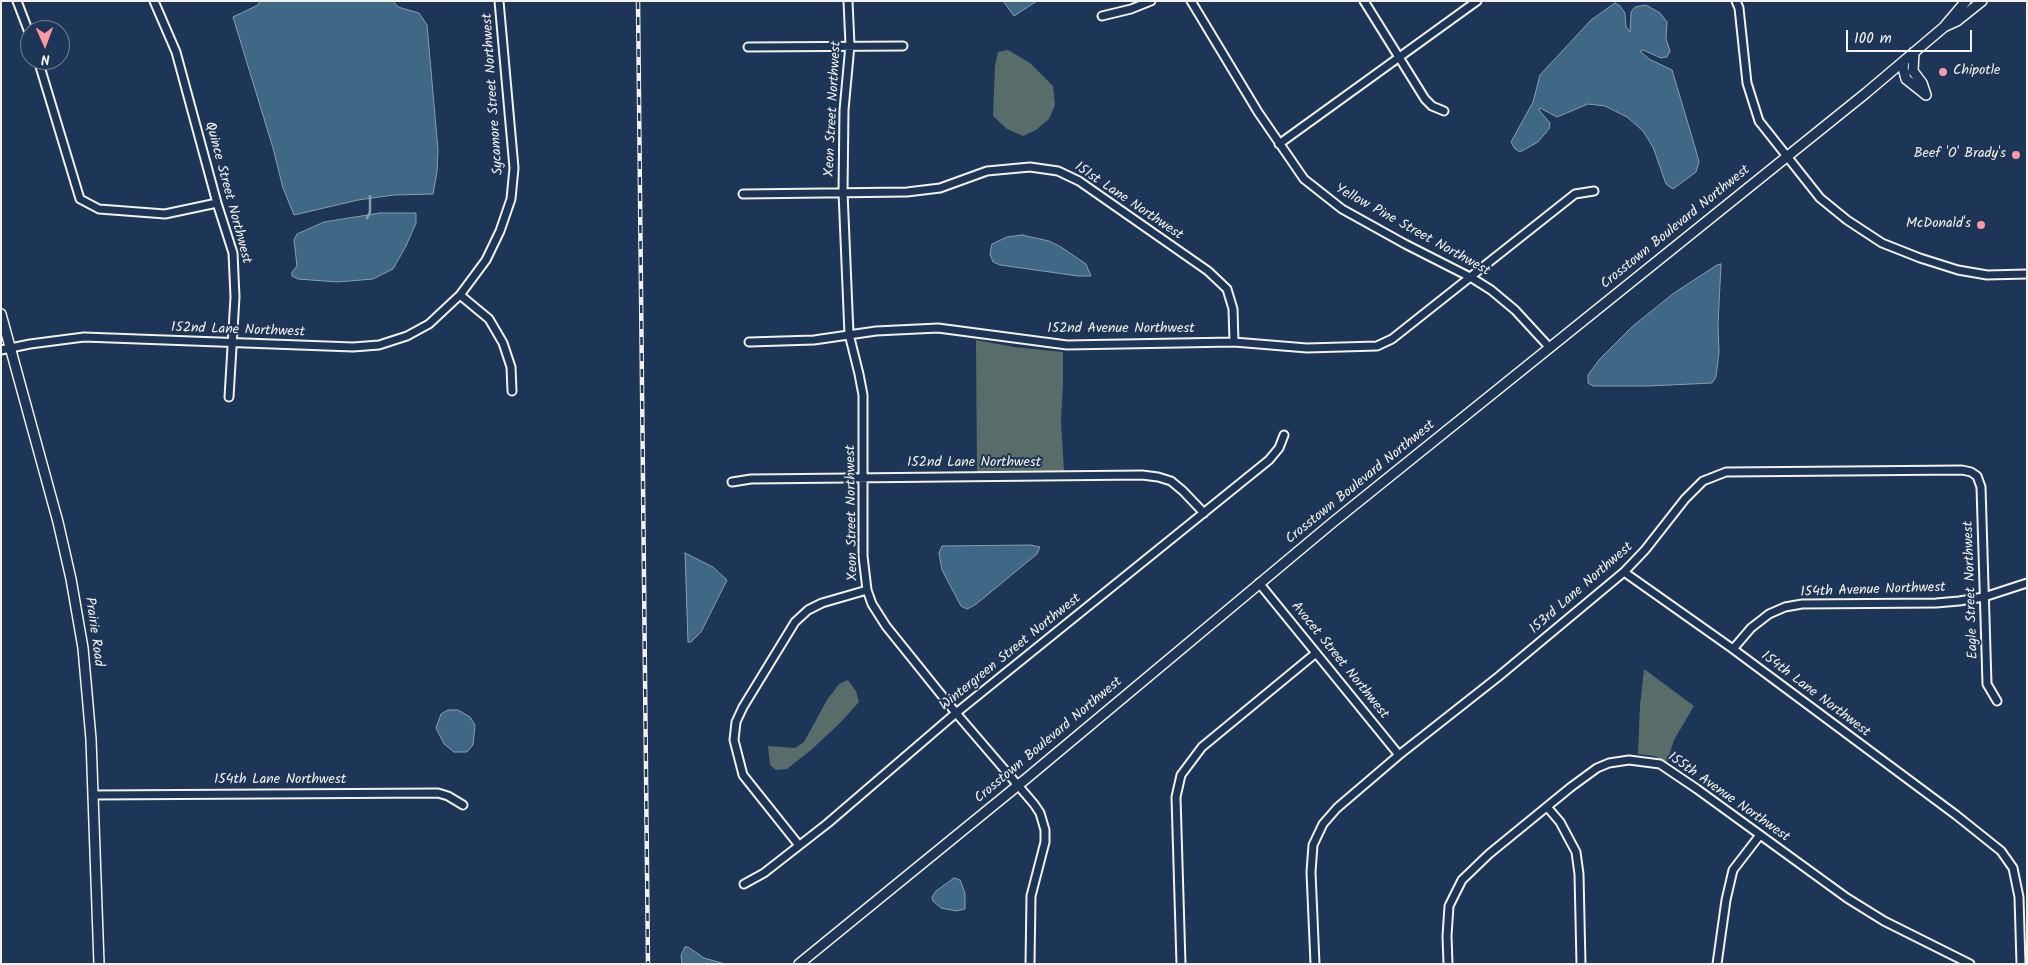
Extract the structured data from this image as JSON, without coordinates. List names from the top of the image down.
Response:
{
  "streets": {
    "street": [
      "Sycamore Street Northwest",
      "Xeon Street Northwest",
      "Quince Street Northwest",
      "151st Lane Northwest",
      "Crosstown Boulevard Northwest",
      "Yellow Pine Street Northwest",
      "152nd Avenue Northwest",
      "152nd Lane Northwest",
      "153rd Lane Northwest",
      "Eagle Street Northwest",
      "154th Avenue Northwest",
      "Prairie Road",
      "Wintergreen Street Northwest",
      "Avocet Street Northwest",
      "154th Lane Northwest",
      "155th Avenue Northwest"
    ]
  },
  "crossings": [
    ["Sycamore Street Northwest", "152nd Lane Northwest"],
    ["Xeon Street Northwest", "151st Lane Northwest"],
    ["Xeon Street Northwest", "Crosstown Boulevard Northwest"],
    ["Xeon Street Northwest", "152nd Avenue Northwest"],
    ["Xeon Street Northwest", "152nd Lane Northwest"],
    ["Xeon Street Northwest", "Wintergreen Street Northwest"],
    ["Quince Street Northwest", "152nd Lane Northwest"],
    ["151st Lane Northwest", "152nd Avenue Northwest"],
    ["Crosstown Boulevard Northwest", "Yellow Pine Street Northwest"],
    ["Crosstown Boulevard Northwest", "Avocet Street Northwest"],
    ["Yellow Pine Street Northwest", "152nd Avenue Northwest"],
    ["152nd Lane Northwest", "Prairie Road"],
    ["152nd Lane Northwest", "Wintergreen Street Northwest"],
    ["153rd Lane Northwest", "Eagle Street Northwest"],
    ["153rd Lane Northwest", "Avocet Street Northwest"],
    ["153rd Lane Northwest", "154th Lane Northwest"],
    ["Eagle Street Northwest", "154th Avenue Northwest"],
    ["154th Avenue Northwest", "154th Lane Northwest"],
    ["Prairie Road", "154th Lane Northwest"]
  ],
  "places": ["Chipotle", "Beef 'O' Brady's", "McDonald's"],
  "scale_bar": "100 m",
  "north": "bottom"
}
